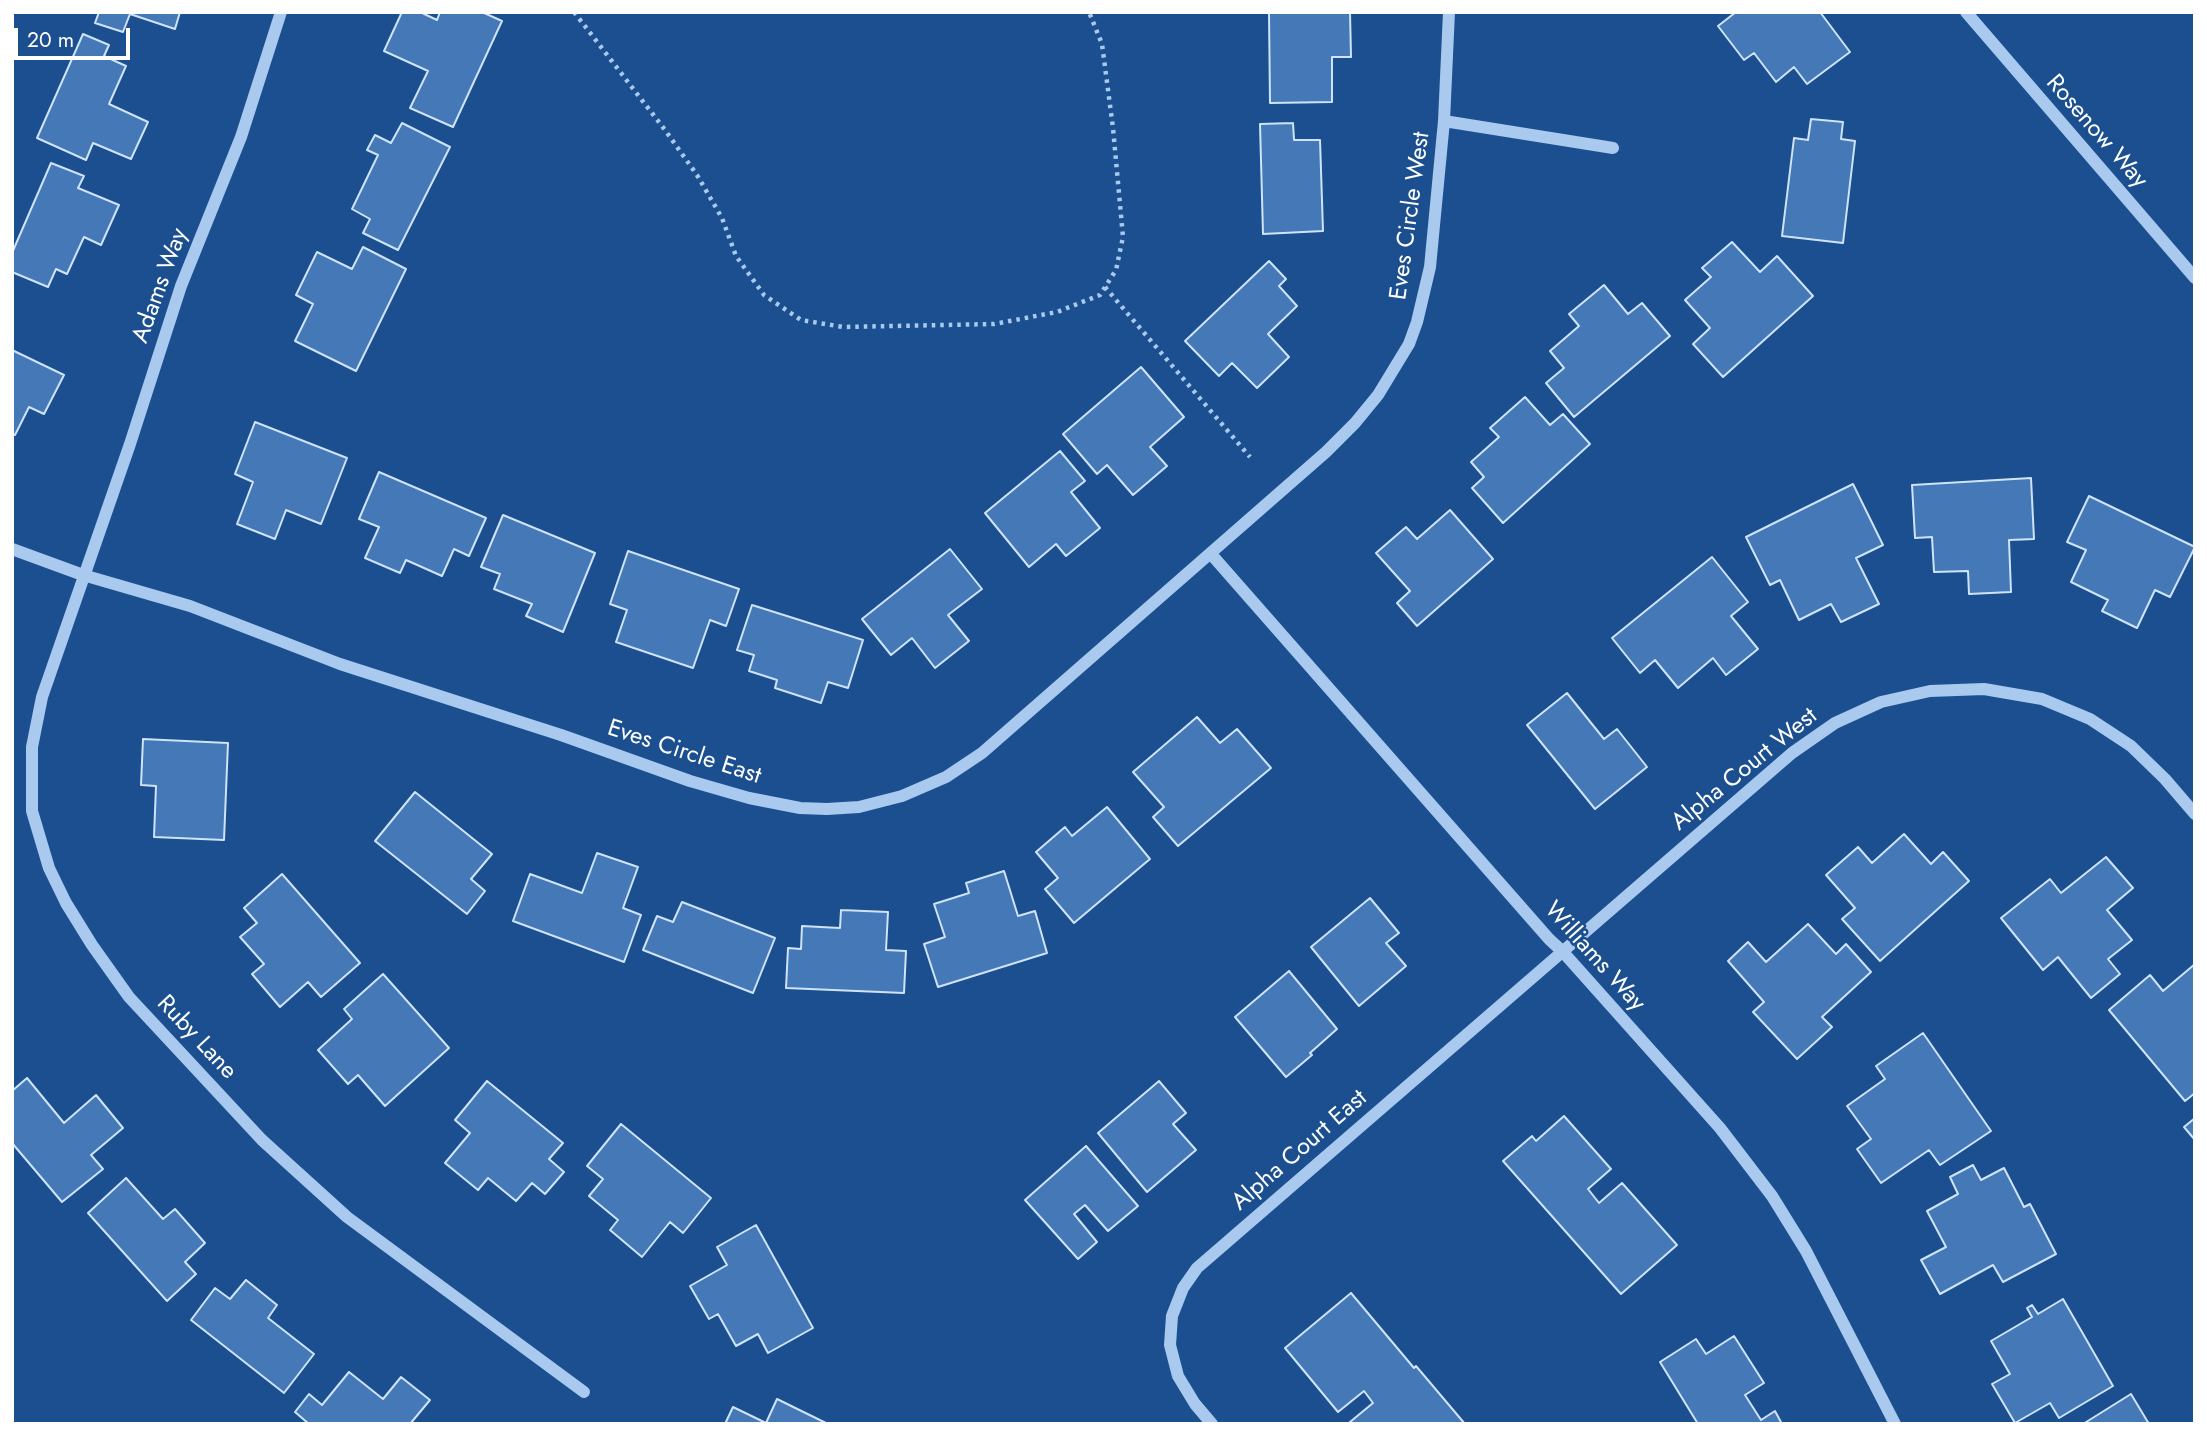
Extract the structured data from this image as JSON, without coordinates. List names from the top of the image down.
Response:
{
  "streets": {
    "street": [
      "Rosenow Way",
      "Eves Circle West",
      "Adams Way",
      "Eves Circle East",
      "Alpha Court West",
      "Williams Way",
      "Ruby Lane",
      "Alpha Court East"
    ]
  },
  "crossings": [
    ["Eves Circle West", "Eves Circle East"],
    ["Eves Circle West", "Williams Way"],
    ["Adams Way", "Eves Circle East"],
    ["Adams Way", "Ruby Lane"],
    ["Eves Circle East", "Williams Way"],
    ["Eves Circle East", "Ruby Lane"],
    ["Alpha Court West", "Williams Way"],
    ["Alpha Court West", "Alpha Court East"],
    ["Williams Way", "Alpha Court East"]
  ],
  "scale_bar": "20 m"
}
